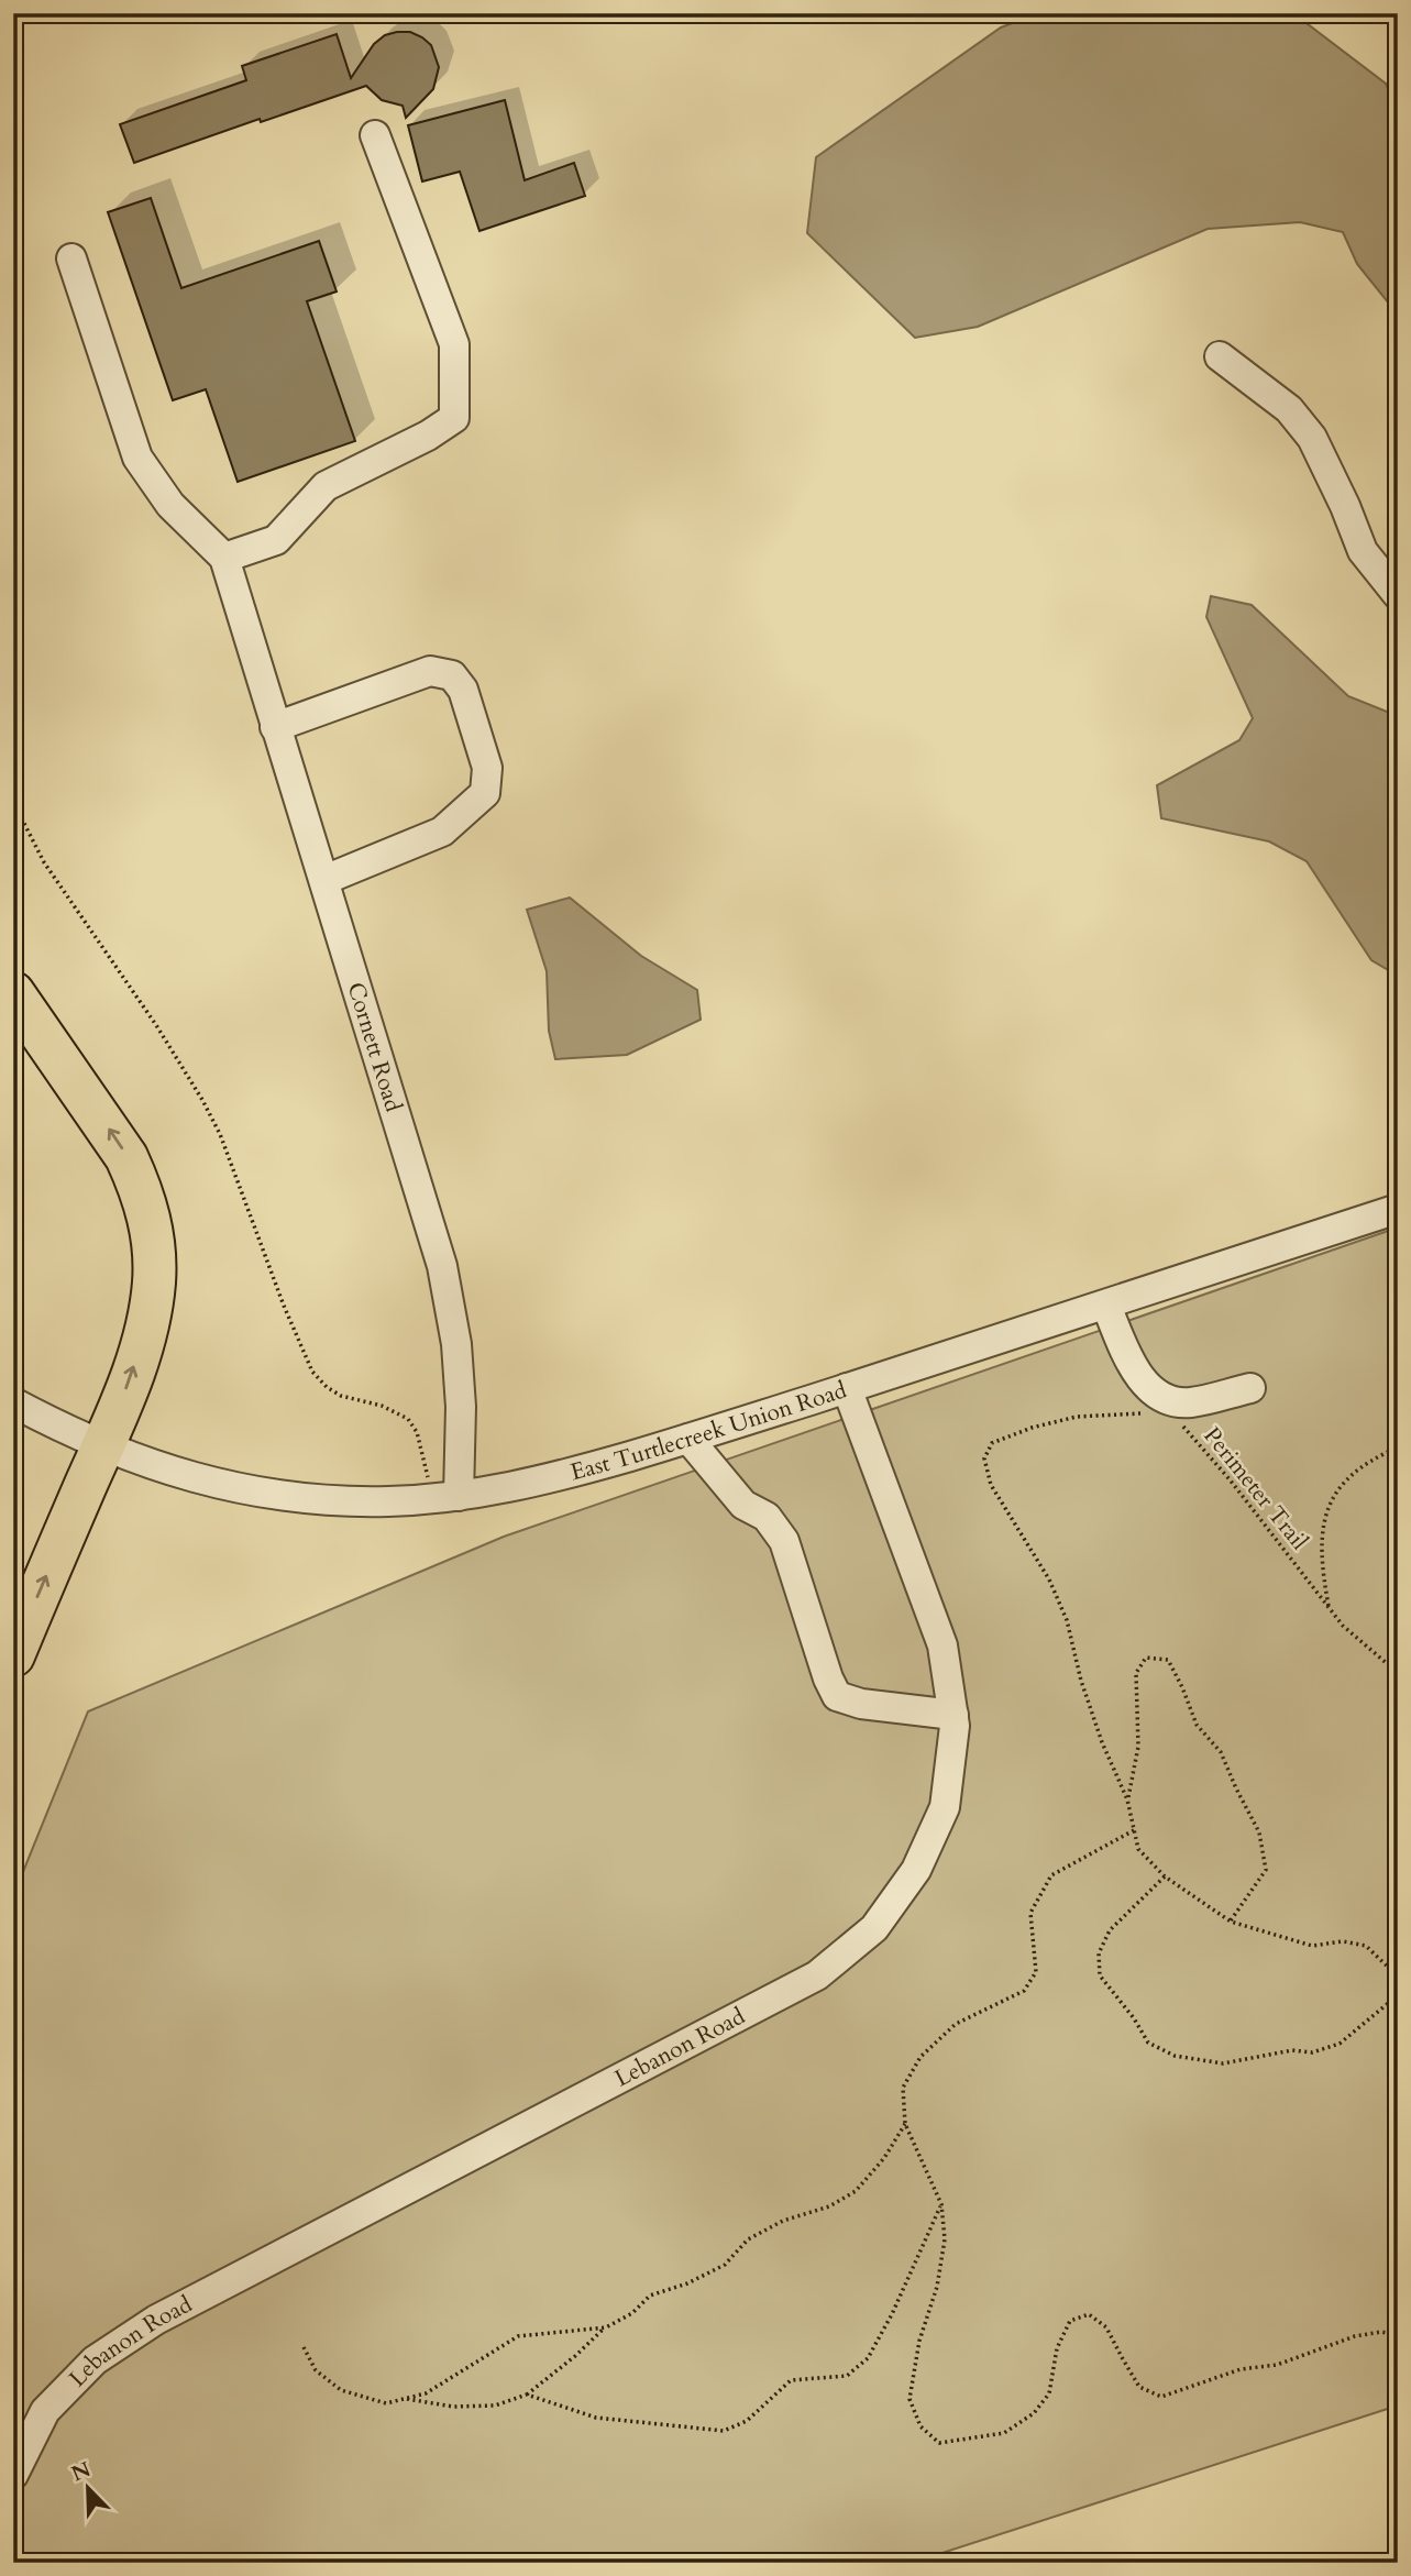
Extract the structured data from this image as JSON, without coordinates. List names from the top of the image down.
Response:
{
  "streets": {
    "street": ["Cornett Road", "East Turtlecreek Union Road", "Lebanon Road"],
    "path": ["Perimeter Trail"]
  },
  "crossings": [
    ["Cornett Road", "East Turtlecreek Union Road"],
    ["East Turtlecreek Union Road", "Lebanon Road"]
  ],
  "north": "top left"
}
